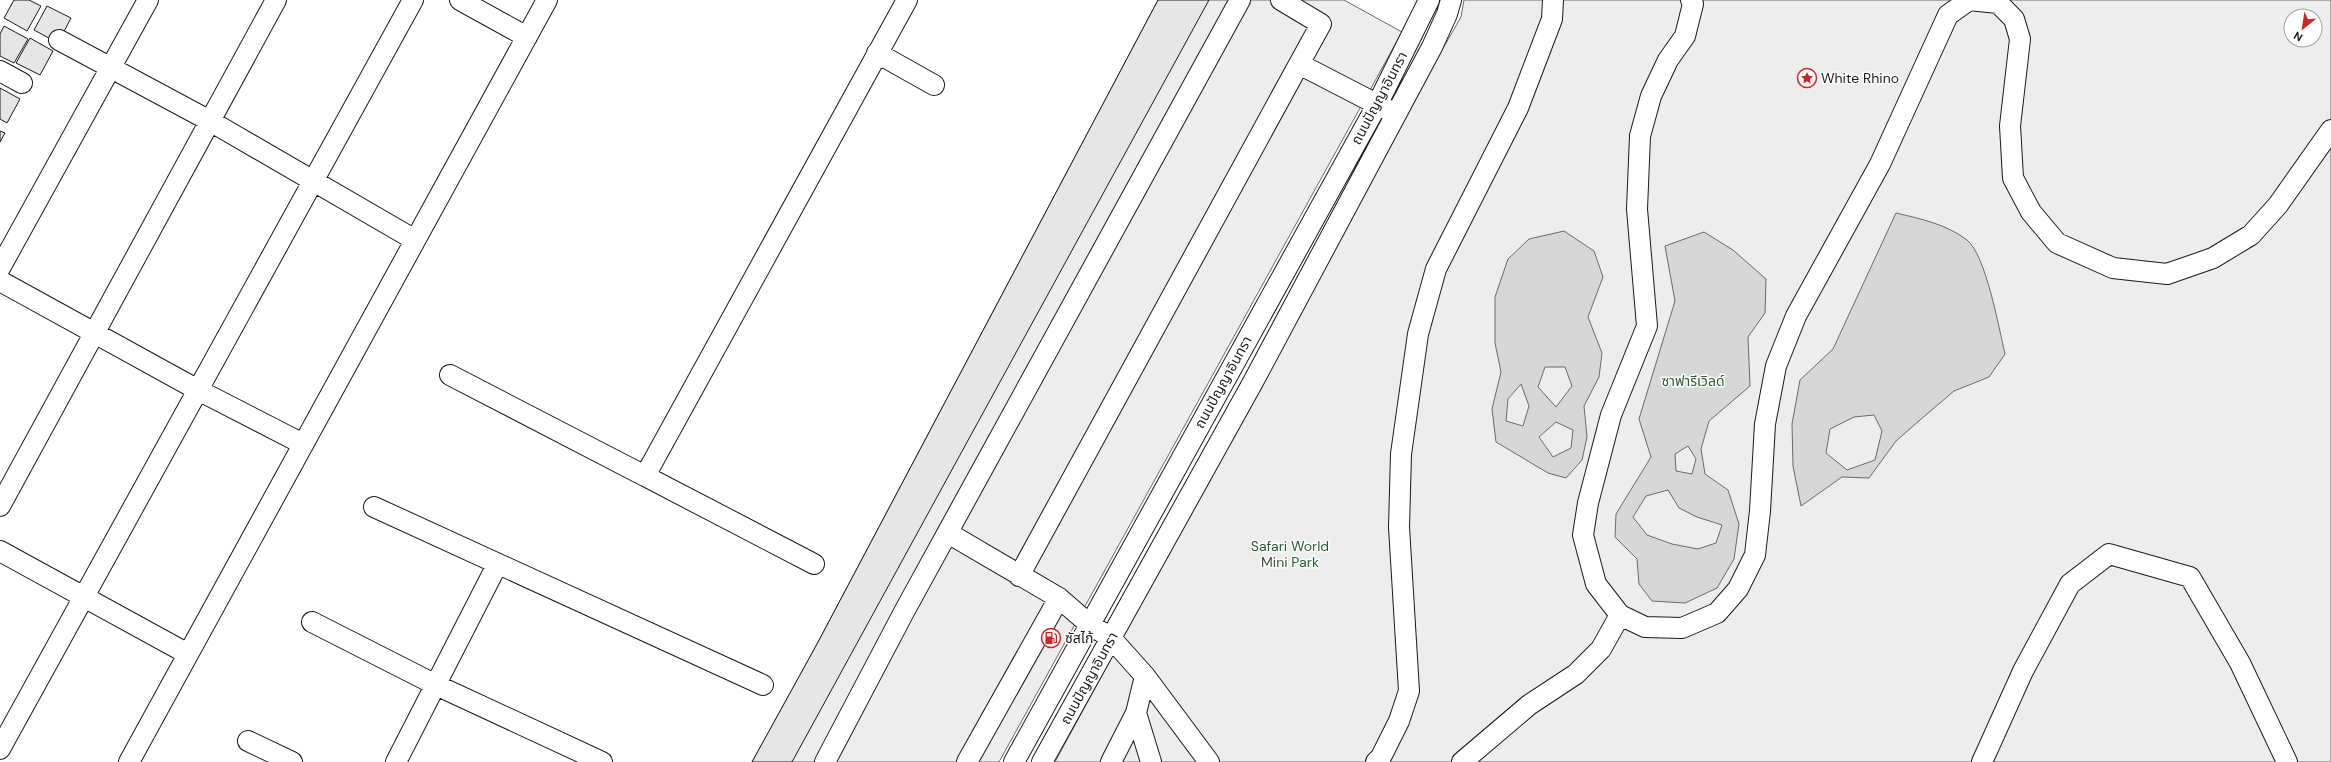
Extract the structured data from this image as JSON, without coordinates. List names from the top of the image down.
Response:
{
  "streets": {
    "street": ["ถนนปัญญาอินทรา"]
  },
  "parks": ["ซาฟารีเวิลด์", "Safari World Mini Park"],
  "places": {
    "place": ["White Rhino"],
    "fuel station": ["ซัสไก้"]
  },
  "north": "bottom left"
}
